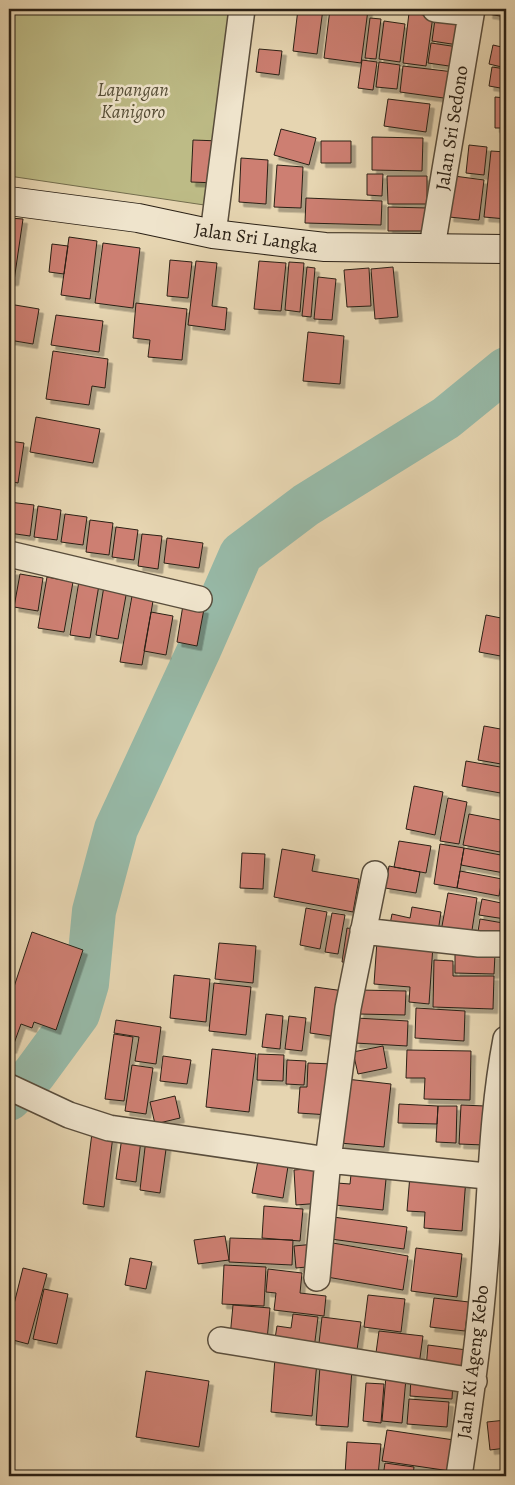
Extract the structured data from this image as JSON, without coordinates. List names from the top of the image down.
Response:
{
  "streets": {
    "street": ["Jalan Sri Sedono", "Jalan Sri Langka", "Jalan Ki Ageng Kebo"]
  },
  "crossings": [
    ["Jalan Sri Sedono", "Jalan Sri Langka"]
  ],
  "parks": ["Lapangan Kanigoro"]
}
